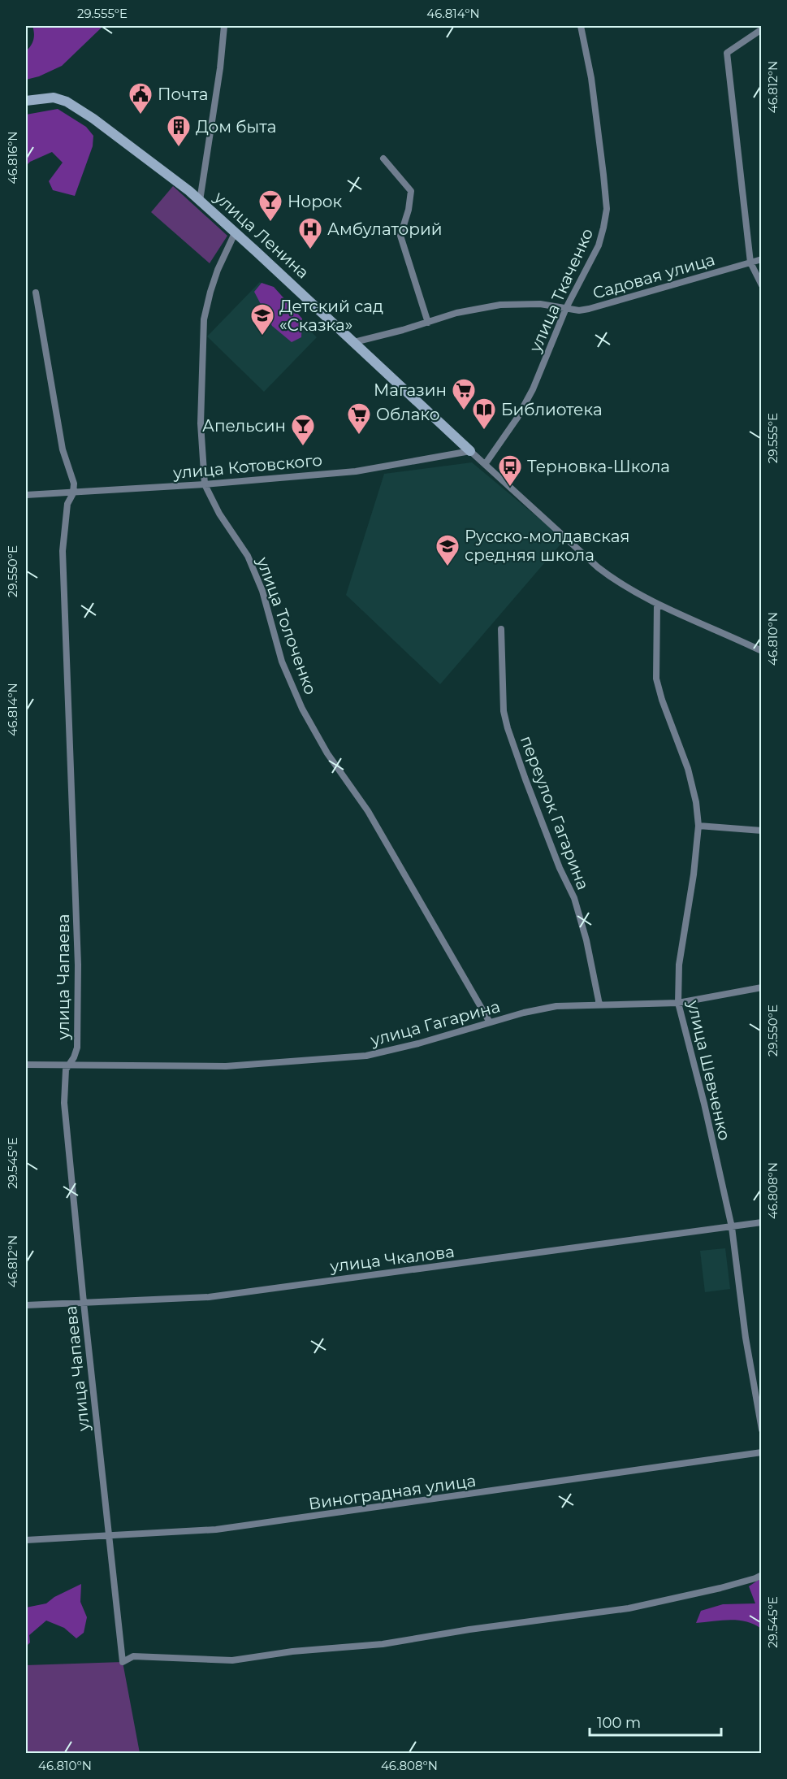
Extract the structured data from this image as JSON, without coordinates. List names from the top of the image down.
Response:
{
  "streets": {
    "street": [
      "улица Ленина",
      "Садовая улица",
      "улица Ткаченко",
      "улица Котовского",
      "улица Толоченко",
      "переулок Гагарина",
      "улица Чапаева",
      "улица Гагарина",
      "улица Шевченко",
      "улица Чкалова",
      "Виноградная улица"
    ]
  },
  "crossings": [
    ["улица Ленина", "Садовая улица"],
    ["улица Ленина", "улица Ткаченко"],
    ["улица Ленина", "улица Котовского"],
    ["улица Ленина", "улица Толоченко"],
    ["улица Ленина", "улица Шевченко"],
    ["Садовая улица", "улица Ткаченко"],
    ["улица Котовского", "улица Толоченко"],
    ["улица Котовского", "улица Чапаева"],
    ["улица Толоченко", "улица Гагарина"],
    ["переулок Гагарина", "улица Гагарина"],
    ["улица Чапаева", "улица Гагарина"],
    ["улица Чапаева", "улица Чкалова"],
    ["улица Чапаева", "Виноградная улица"],
    ["улица Гагарина", "улица Шевченко"],
    ["улица Шевченко", "улица Чкалова"]
  ],
  "places": {
    "public building": ["Почта"],
    "building": ["Дом быта"],
    "bar": ["Норок", "Апельсин"],
    "hospital": ["Амбулаторий"],
    "school or university": ["Детский сад «Сказка»", "Русско-молдавская средняя школа"],
    "supermarket": ["Магазин", "Облако"],
    "library": ["Библиотека"],
    "bus stop": ["Терновка-Школа"]
  },
  "scale_bar": "100 m",
  "coordinates": [
    "29.555°E",
    "46.814°N",
    "46.812°N",
    "46.816°N",
    "29.550°E",
    "46.810°N",
    "29.545°E",
    "46.808°N"
  ]
}
